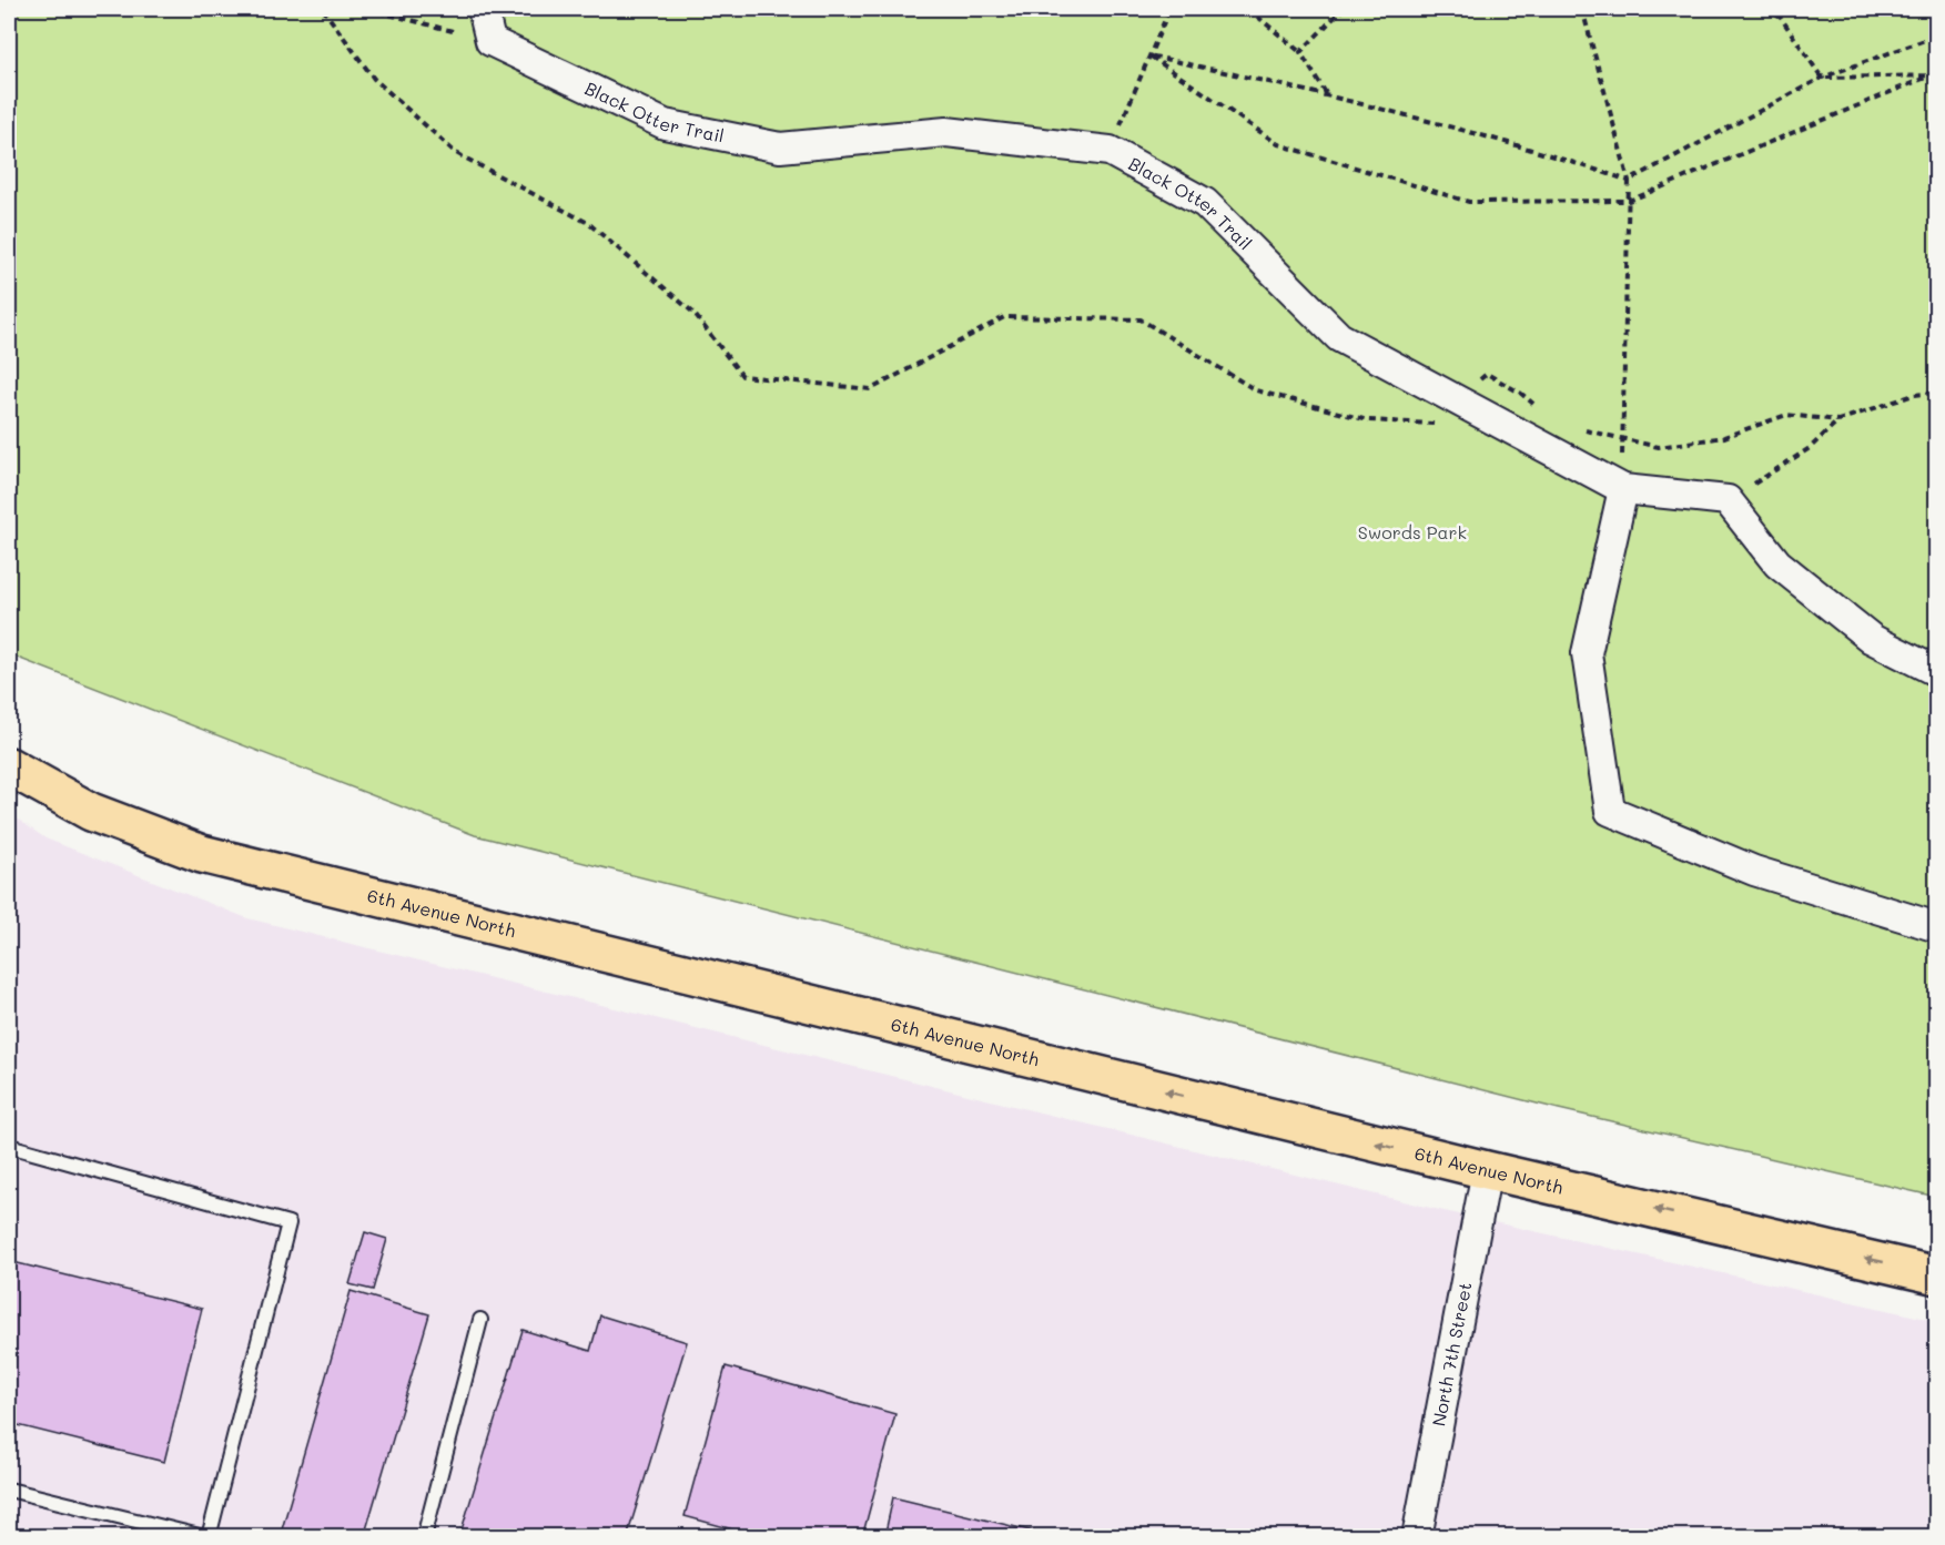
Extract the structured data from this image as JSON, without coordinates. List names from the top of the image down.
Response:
{
  "streets": {
    "main road": ["6th Avenue North"],
    "street": ["Black Otter Trail", "North 7th Street"]
  },
  "crossings": [
    ["6th Avenue North", "North 7th Street"]
  ],
  "one_way": ["6th Avenue North"],
  "parks": ["Swords Park"]
}
